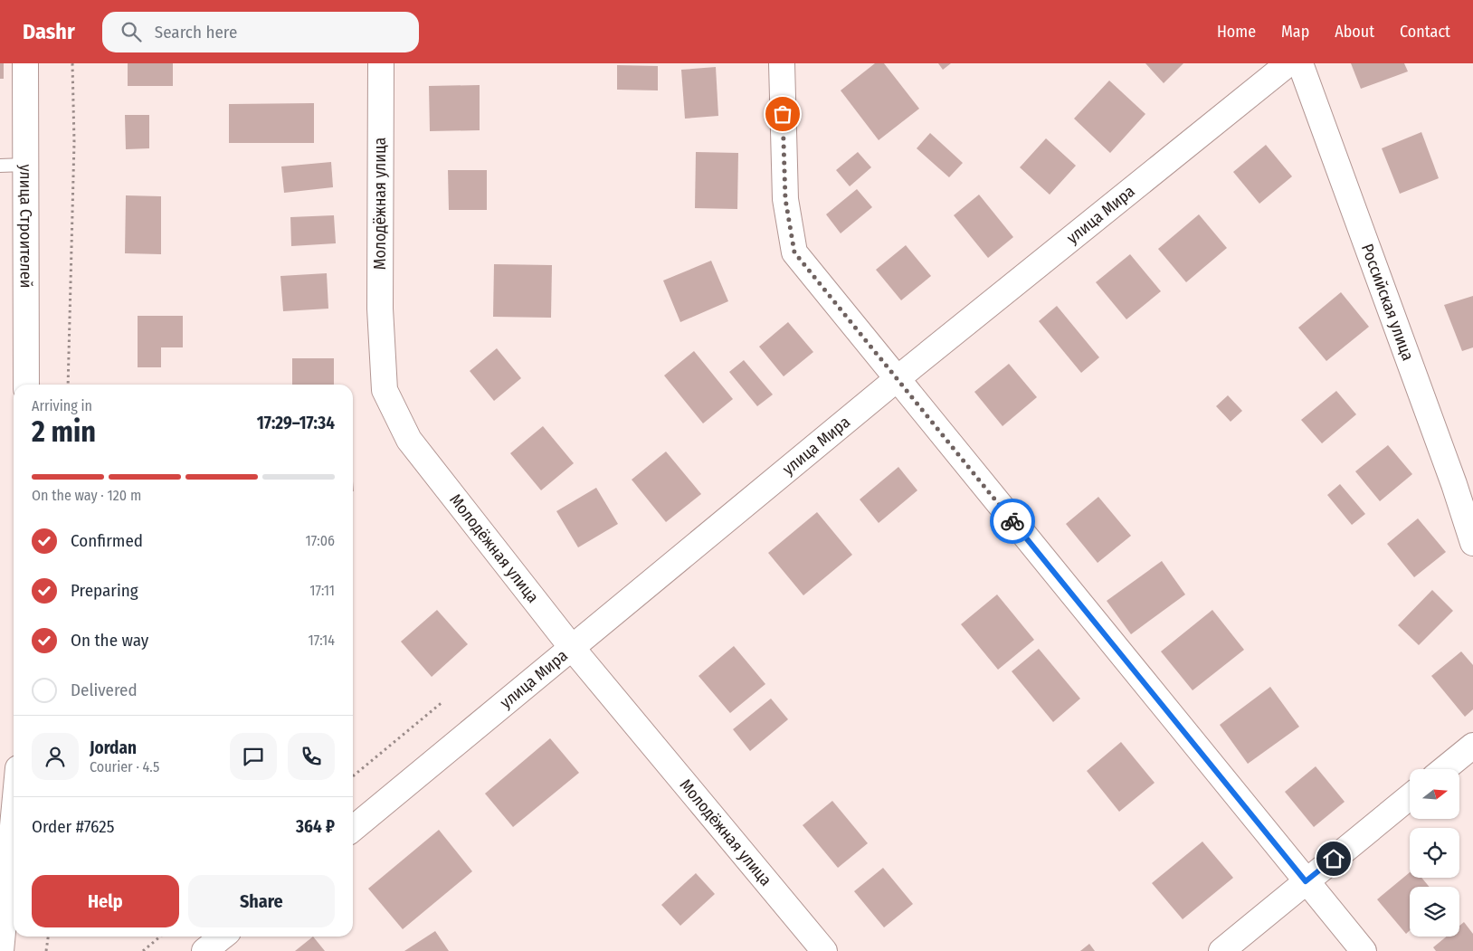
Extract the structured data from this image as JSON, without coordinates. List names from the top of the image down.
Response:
{
  "streets": {
    "street": [
      "Молодёжная улица",
      "улица Мира",
      "улица Строителей",
      "Российская улица"
    ]
  },
  "crossings": [
    ["Молодёжная улица", "улица Мира"]
  ],
  "north": "right",
  "page": {
    "header": "Dashr",
    "search": "Search here",
    "nav": [
      "Home",
      "Map",
      "About",
      "Contact"
    ],
    "heading": ["2 min", "Arriving in", "17:29–17:34"],
    "panel": [
      "Jordan",
      "Courier · 4.5",
      "Order #7625",
      "364 ₽"
    ],
    "bar": "On the way · 120 m",
    "list": [
      ["Confirmed", "17:06"],
      ["Preparing", "17:11"],
      ["On the way", "17:14"],
      "Delivered"
    ],
    "buttons": ["Help", "Share"]
  }
}
